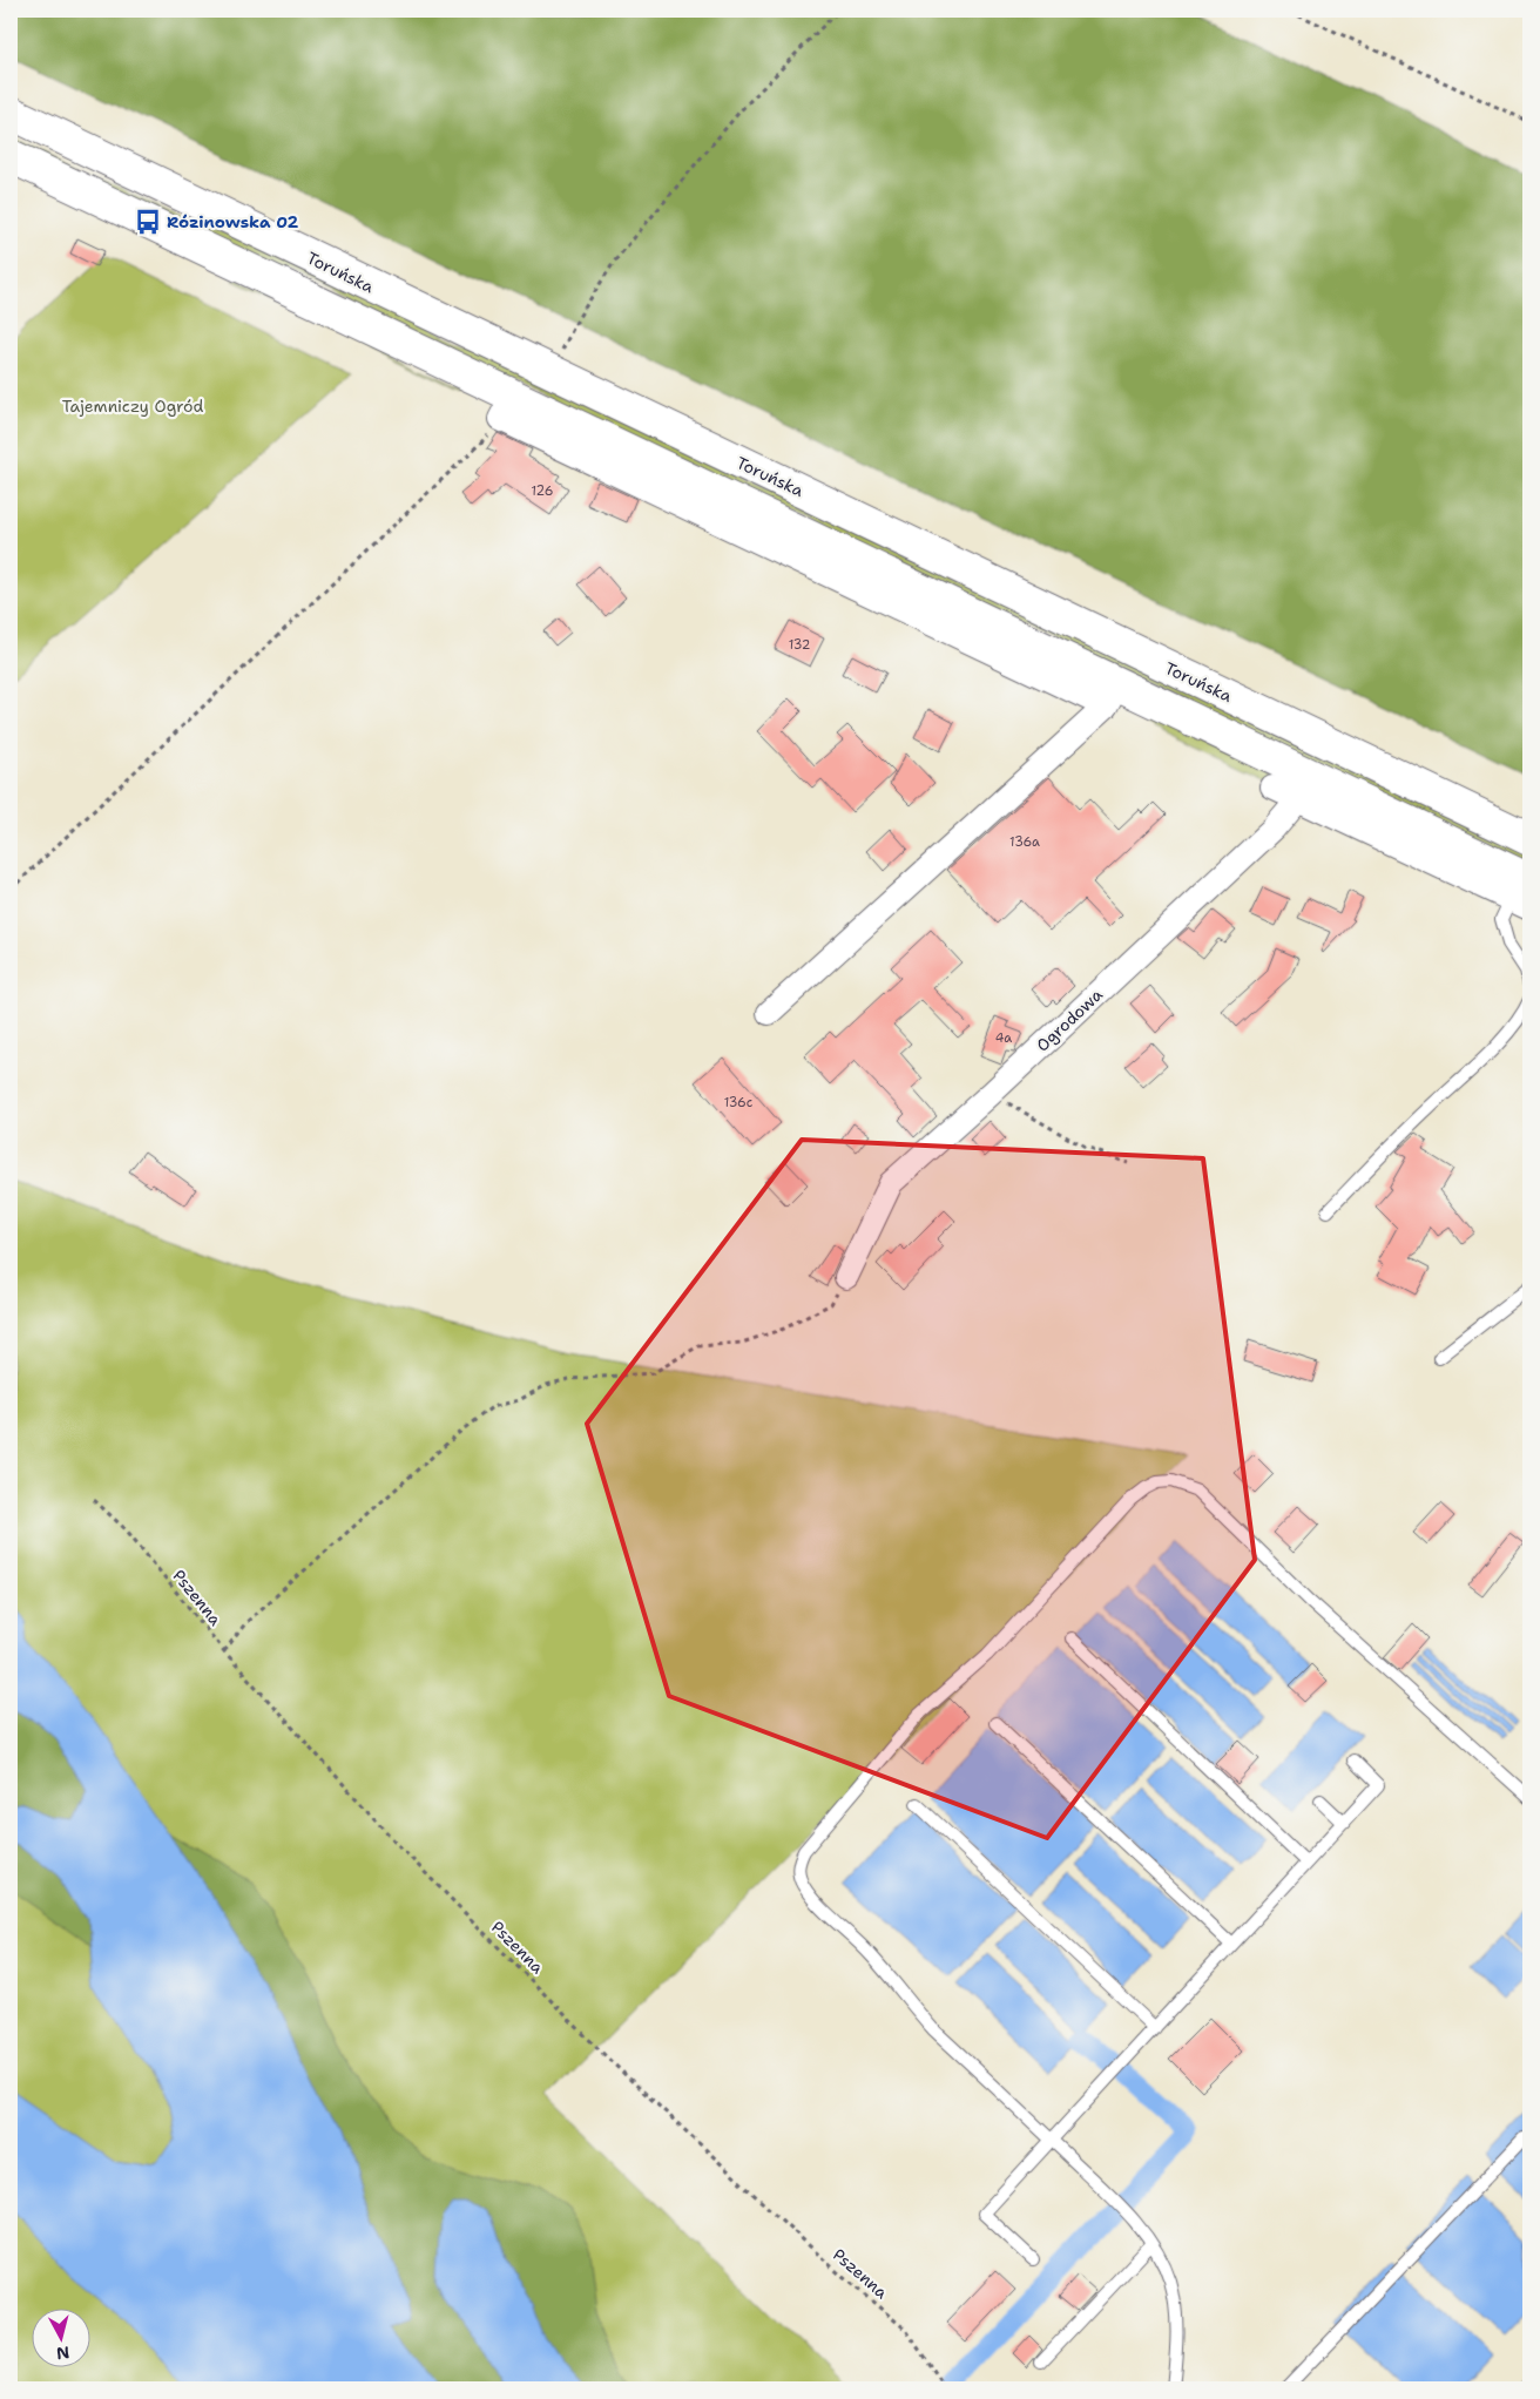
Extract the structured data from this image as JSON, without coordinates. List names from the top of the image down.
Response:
{
  "streets": {
    "main road": ["Toruńska"],
    "street": ["Ogrodowa"],
    "path": ["Pszenna"]
  },
  "parks": ["Tajemniczy Ogród"],
  "places": {
    "bus stop": ["Rózinowska 02"]
  },
  "house_numbers": [
    "126",
    "132",
    "136a",
    "4a",
    "136c"
  ],
  "north": "bottom"
}
